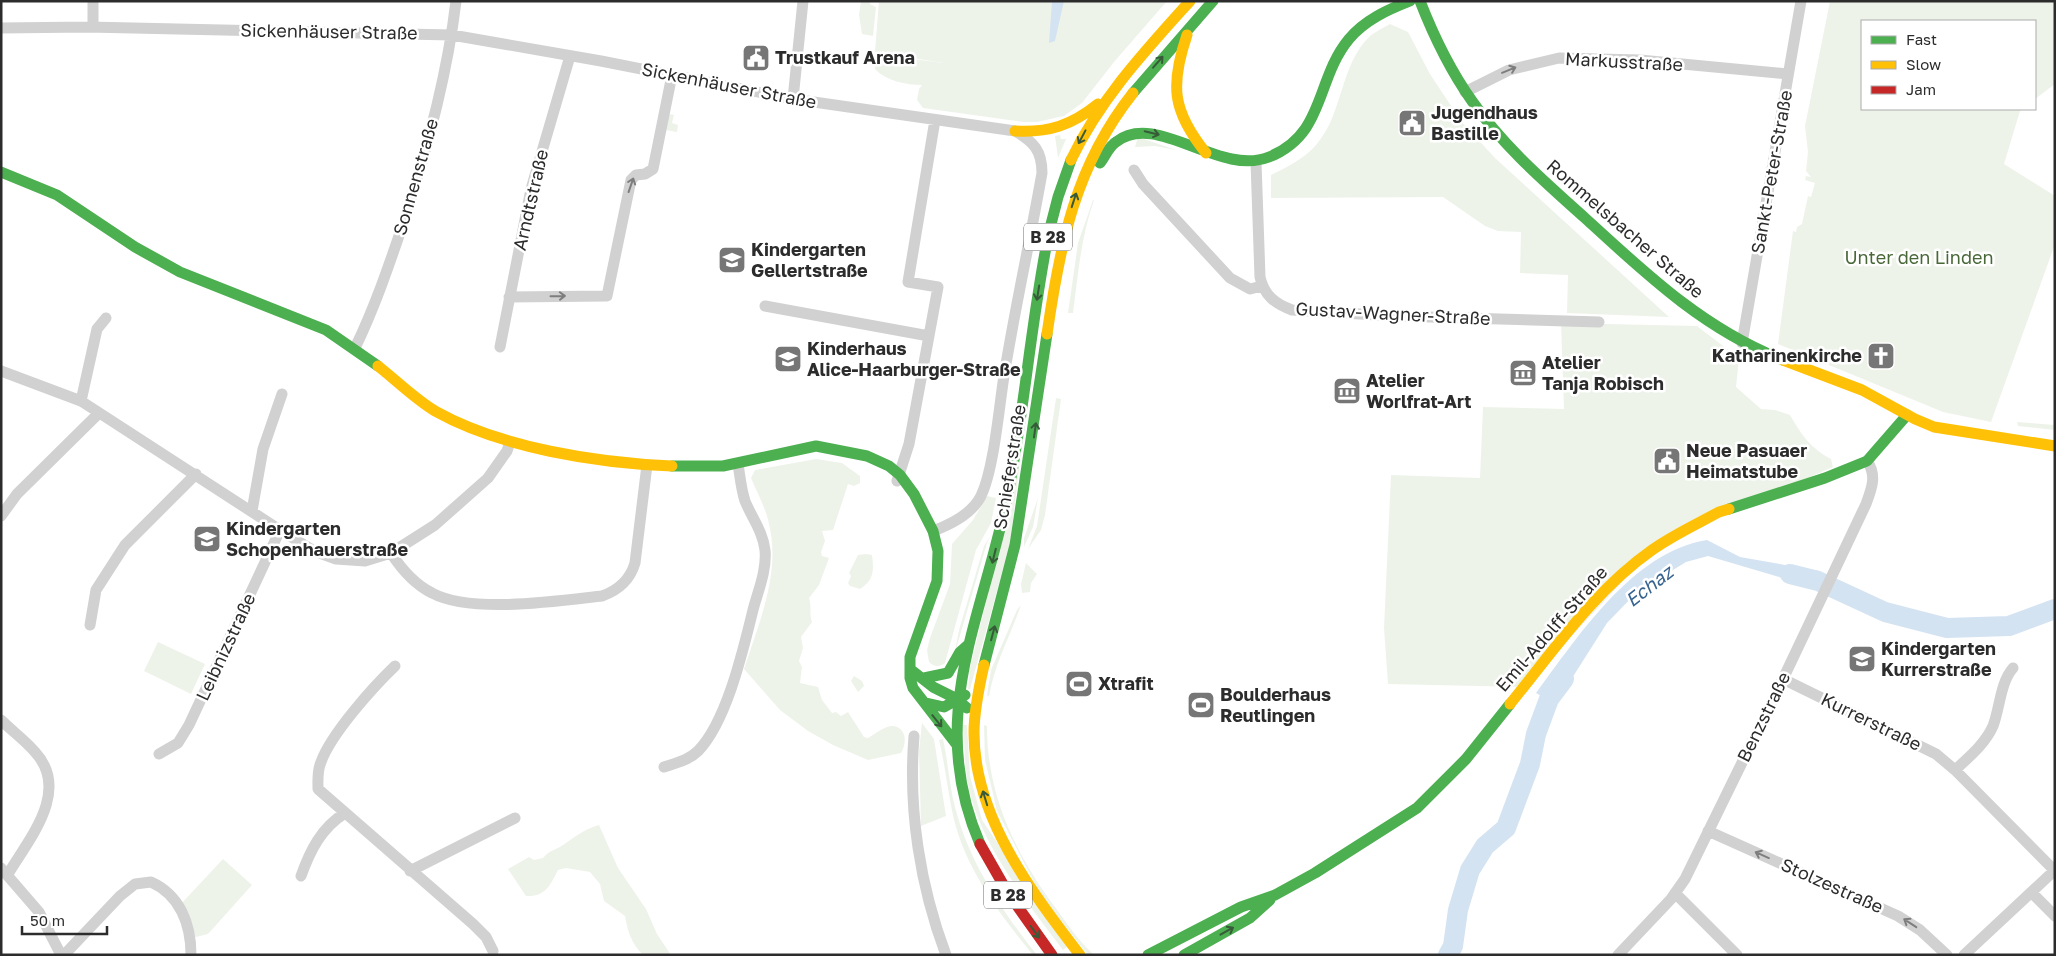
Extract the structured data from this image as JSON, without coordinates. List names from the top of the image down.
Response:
{
  "streets": {
    "main road": [
      "Rommelsbacher Straße",
      "B 28",
      "Schieferstraße",
      "Emil-Adolff-Straße"
    ],
    "street": [
      "Sickenhäuser Straße",
      "Markusstraße",
      "Sankt-Peter-Straße",
      "Sonnenstraße",
      "Arndtstraße",
      "Gustav-Wagner-Straße",
      "Leibnizstraße",
      "Benzstraße",
      "Kurrerstraße",
      "Stolzestraße"
    ]
  },
  "crossings": [
    ["Sickenhäuser Straße", "Sonnenstraße"],
    ["Sickenhäuser Straße", "Arndtstraße"],
    ["Markusstraße", "Sankt-Peter-Straße"],
    ["Markusstraße", "Rommelsbacher Straße"],
    ["Sankt-Peter-Straße", "Rommelsbacher Straße"],
    ["Rommelsbacher Straße", "Emil-Adolff-Straße"],
    ["Emil-Adolff-Straße", "Benzstraße"],
    ["Benzstraße", "Kurrerstraße"],
    ["Benzstraße", "Stolzestraße"]
  ],
  "one_way": ["Markusstraße"],
  "water": ["Echaz"],
  "parks": ["Unter den Linden"],
  "places": {
    "public building": ["Trustkauf Arena", "Jugendhaus Bastille", "Neue Pasuaer Heimatstube"],
    "school or university": [
      "Kindergarten Gellertstraße",
      "Kinderhaus Alice-Haarburger-Straße",
      "Kindergarten Schopenhauerstraße",
      "Kindergarten Kurrerstraße"
    ],
    "church": ["Katharinenkirche"],
    "museum": ["Atelier Tanja Robisch", "Atelier Worlfrat-Art"],
    "sports": ["Xtrafit", "Boulderhaus Reutlingen"]
  },
  "legend": ["Fast", "Slow", "Jam"],
  "scale_bar": "50 m"
}
